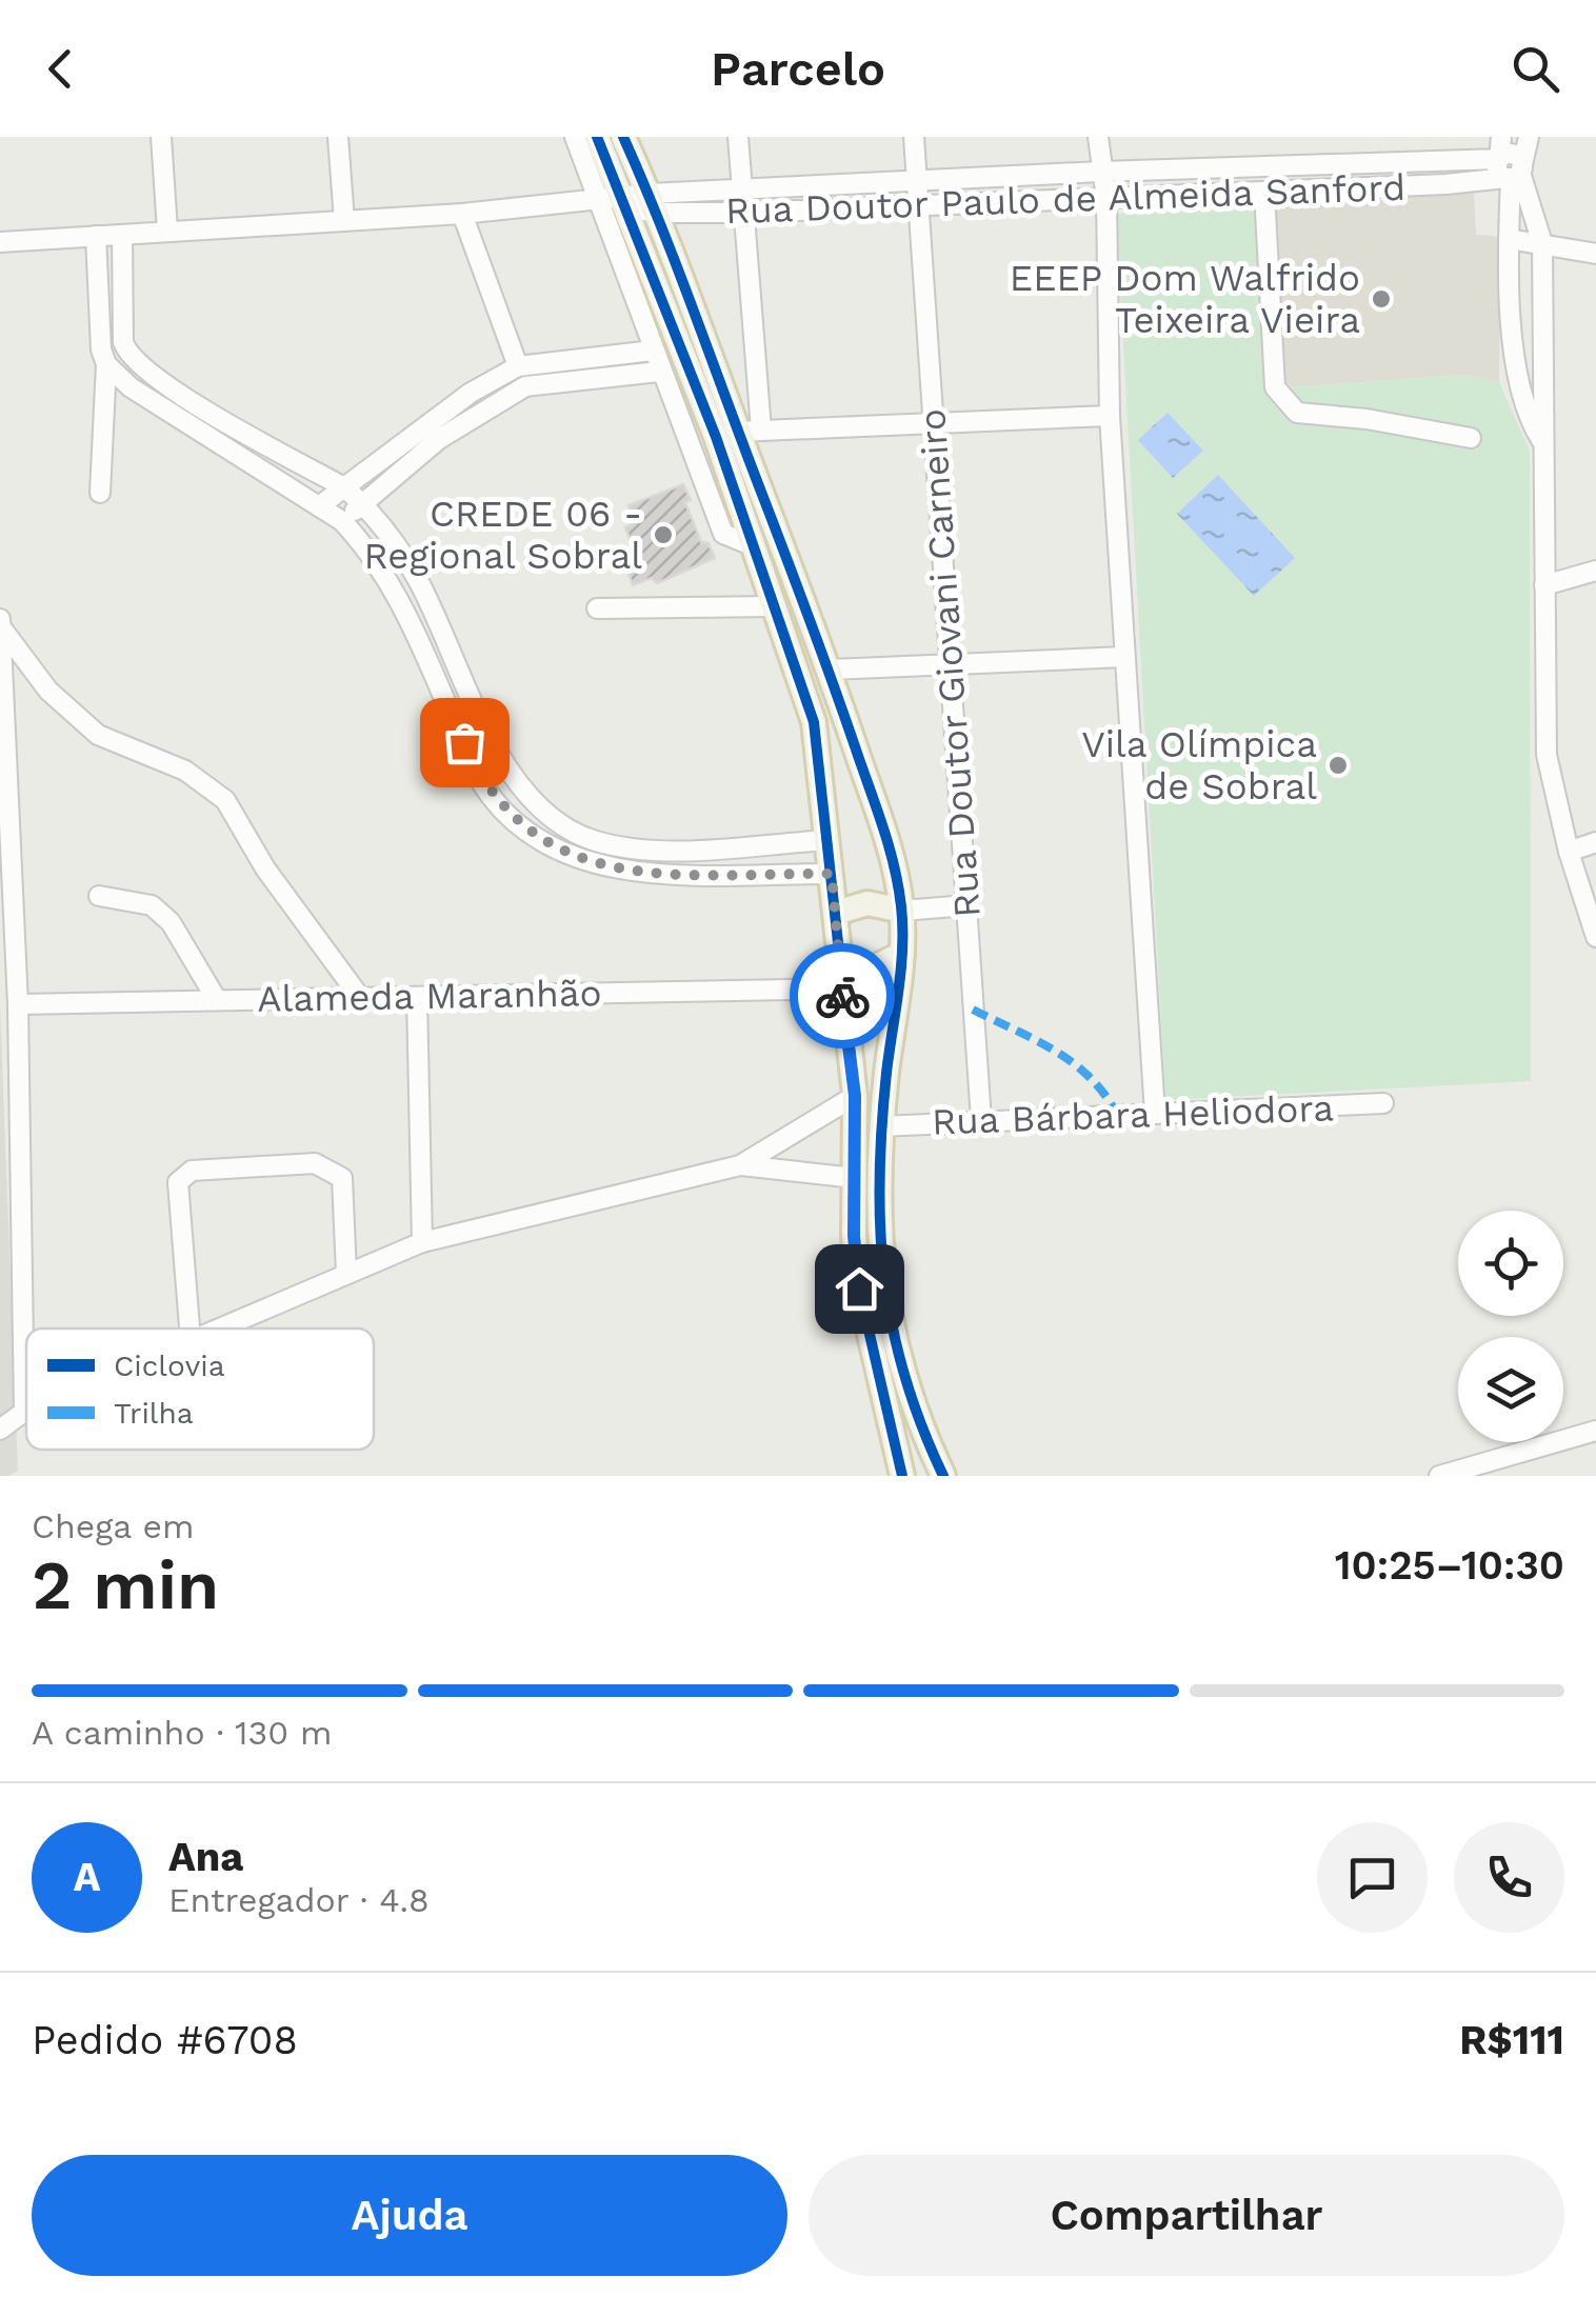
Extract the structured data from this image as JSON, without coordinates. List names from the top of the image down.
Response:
{
  "streets": {
    "street": [
      "Rua Doutor Paulo de Almeida Sanford",
      "Rua Doutor Giovani Carneiro",
      "Alameda Maranhão",
      "Rua Bárbara Heliodora"
    ]
  },
  "crossings": [
    ["Rua Doutor Paulo de Almeida Sanford", "Rua Doutor Giovani Carneiro"],
    ["Rua Doutor Giovani Carneiro", "Rua Bárbara Heliodora"]
  ],
  "places": ["EEEP Dom Walfrido Teixeira Vieira", "CREDE 06 - Regional Sobral", "Vila Olímpica de Sobral"],
  "legend": ["Ciclovia", "Trilha"],
  "page": {
    "header": "Parcelo",
    "heading": ["2 min", "Chega em", "10:25–10:30"],
    "panel": [
      "Ana",
      "Entregador · 4.8",
      "Pedido #6708",
      "R$111"
    ],
    "bar": "A caminho · 130 m",
    "round": "A",
    "buttons": ["Ajuda", "Compartilhar"]
  }
}
